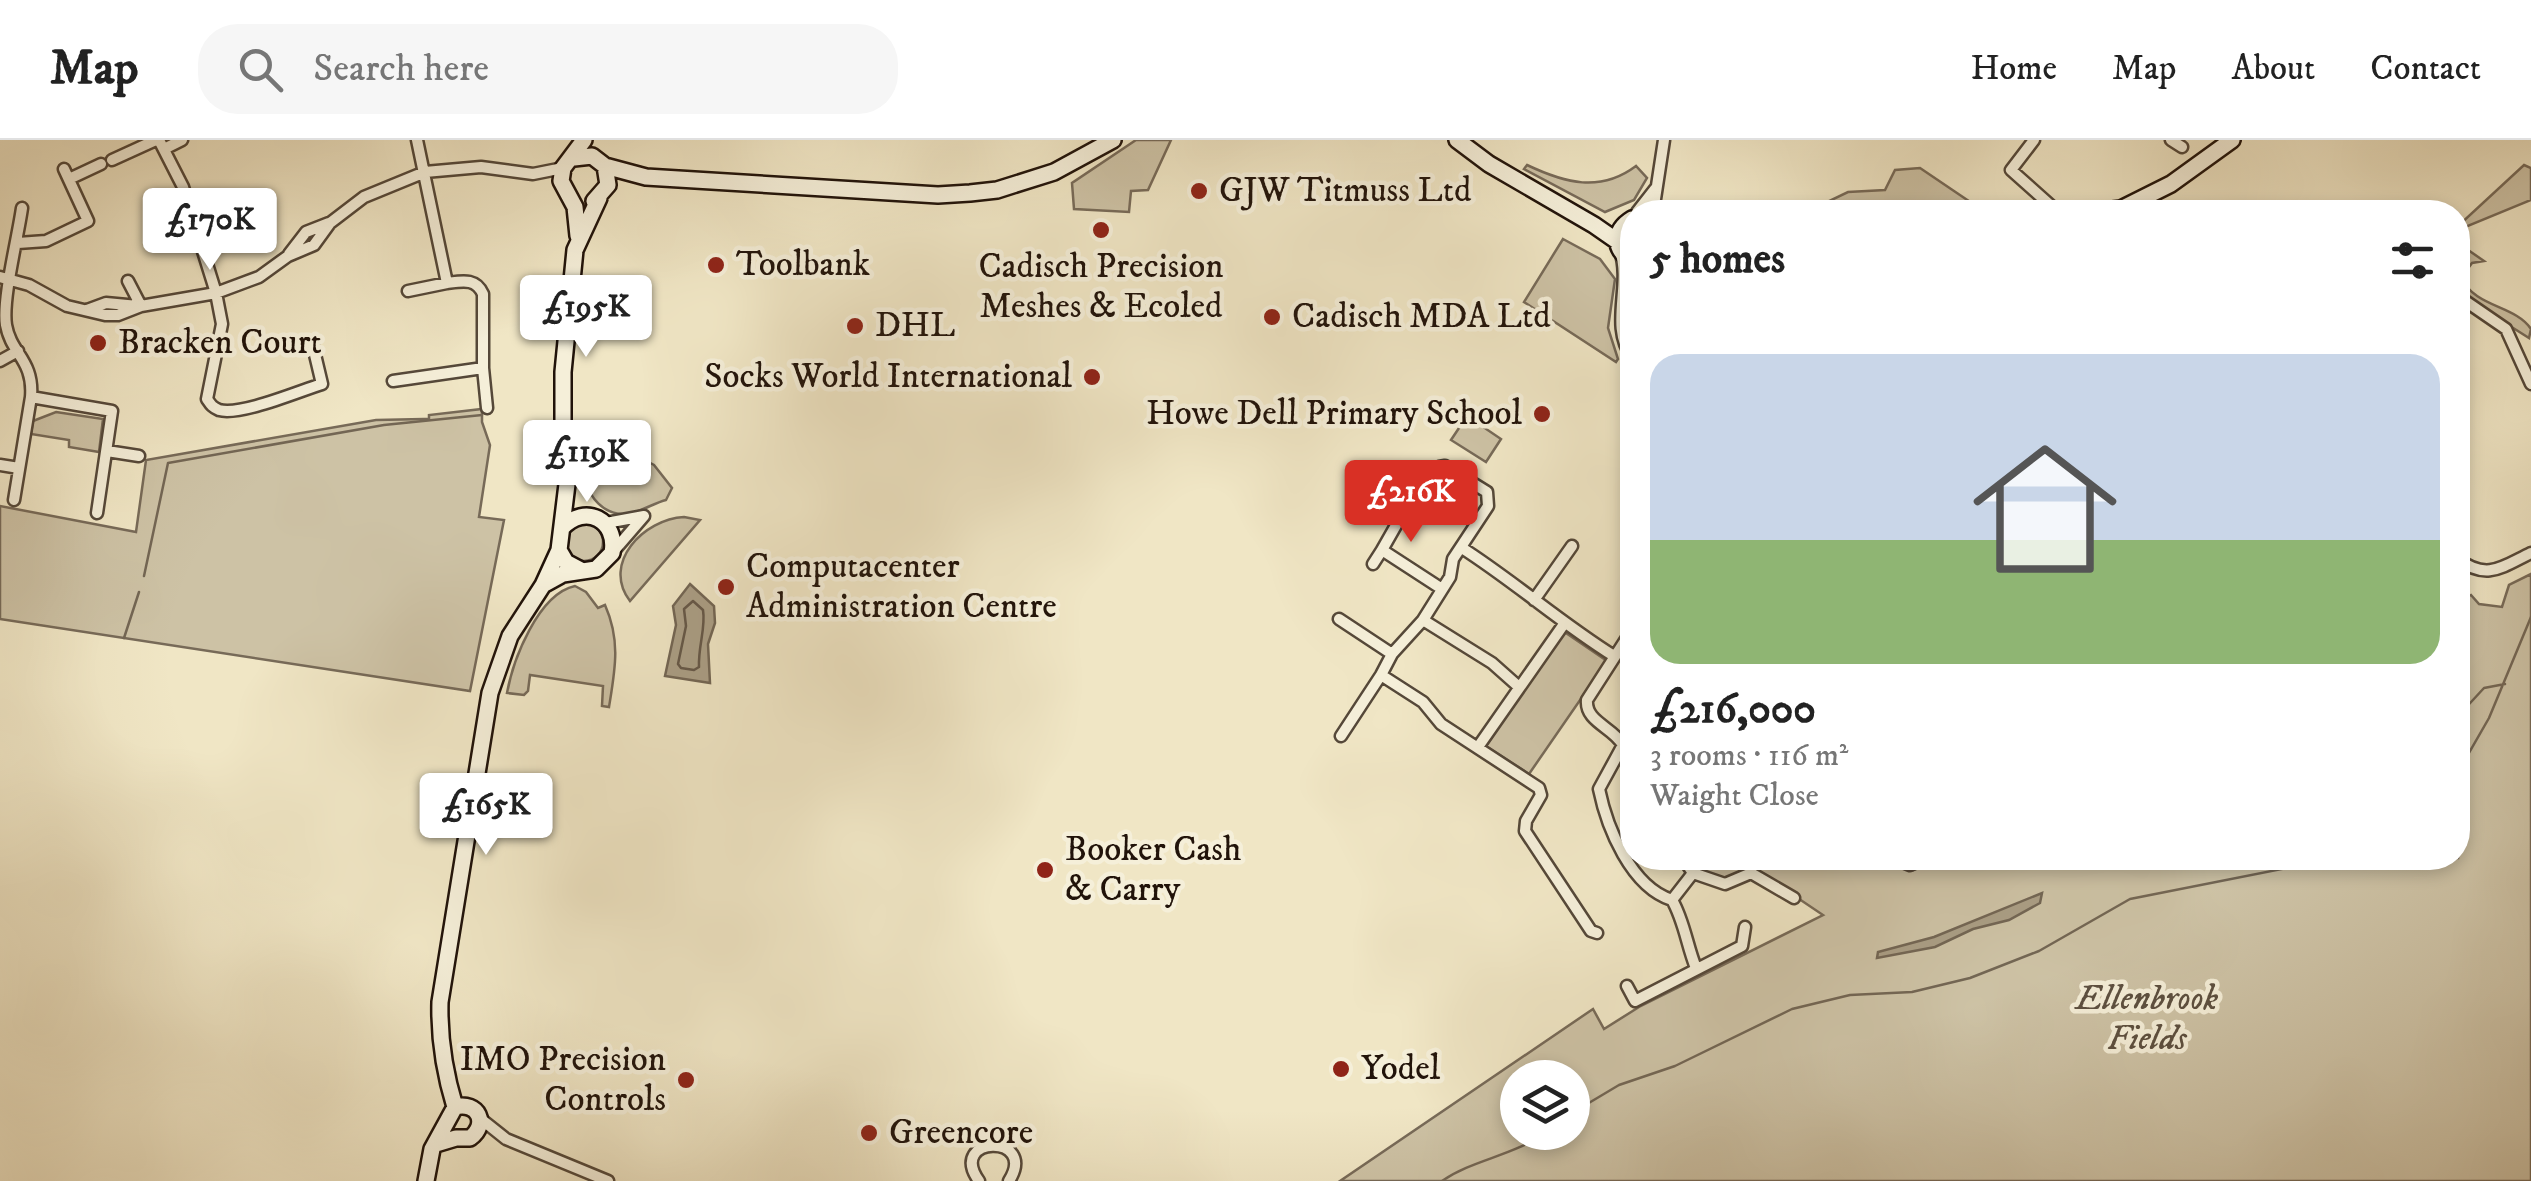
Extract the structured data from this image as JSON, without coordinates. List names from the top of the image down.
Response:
{
  "parks": ["Ellenbrook Fields"],
  "places": [
    "GJW Titmuss Ltd",
    "Cadisch Precision Meshes & Ecoled",
    "Toolbank",
    "Cadisch MDA Ltd",
    "DHL",
    "Bracken Court",
    "Socks World International",
    "Howe Dell Primary School",
    "Computacenter Administration Centre",
    "Booker Cash & Carry",
    "Yodel",
    "IMO Precision Controls",
    "Greencore"
  ],
  "page": {
    "header": "Map",
    "search": "Search here",
    "nav": [
      "Home",
      "Map",
      "About",
      "Contact"
    ],
    "price": [
      "£170K",
      "£195K",
      "£119K",
      "£216K",
      "£165K"
    ],
    "heading": "5 homes",
    "list": [
      {
        "name": "£216,000",
        "note": "3 rooms · 116 m² · Waight Close"
      }
    ]
  }
}
